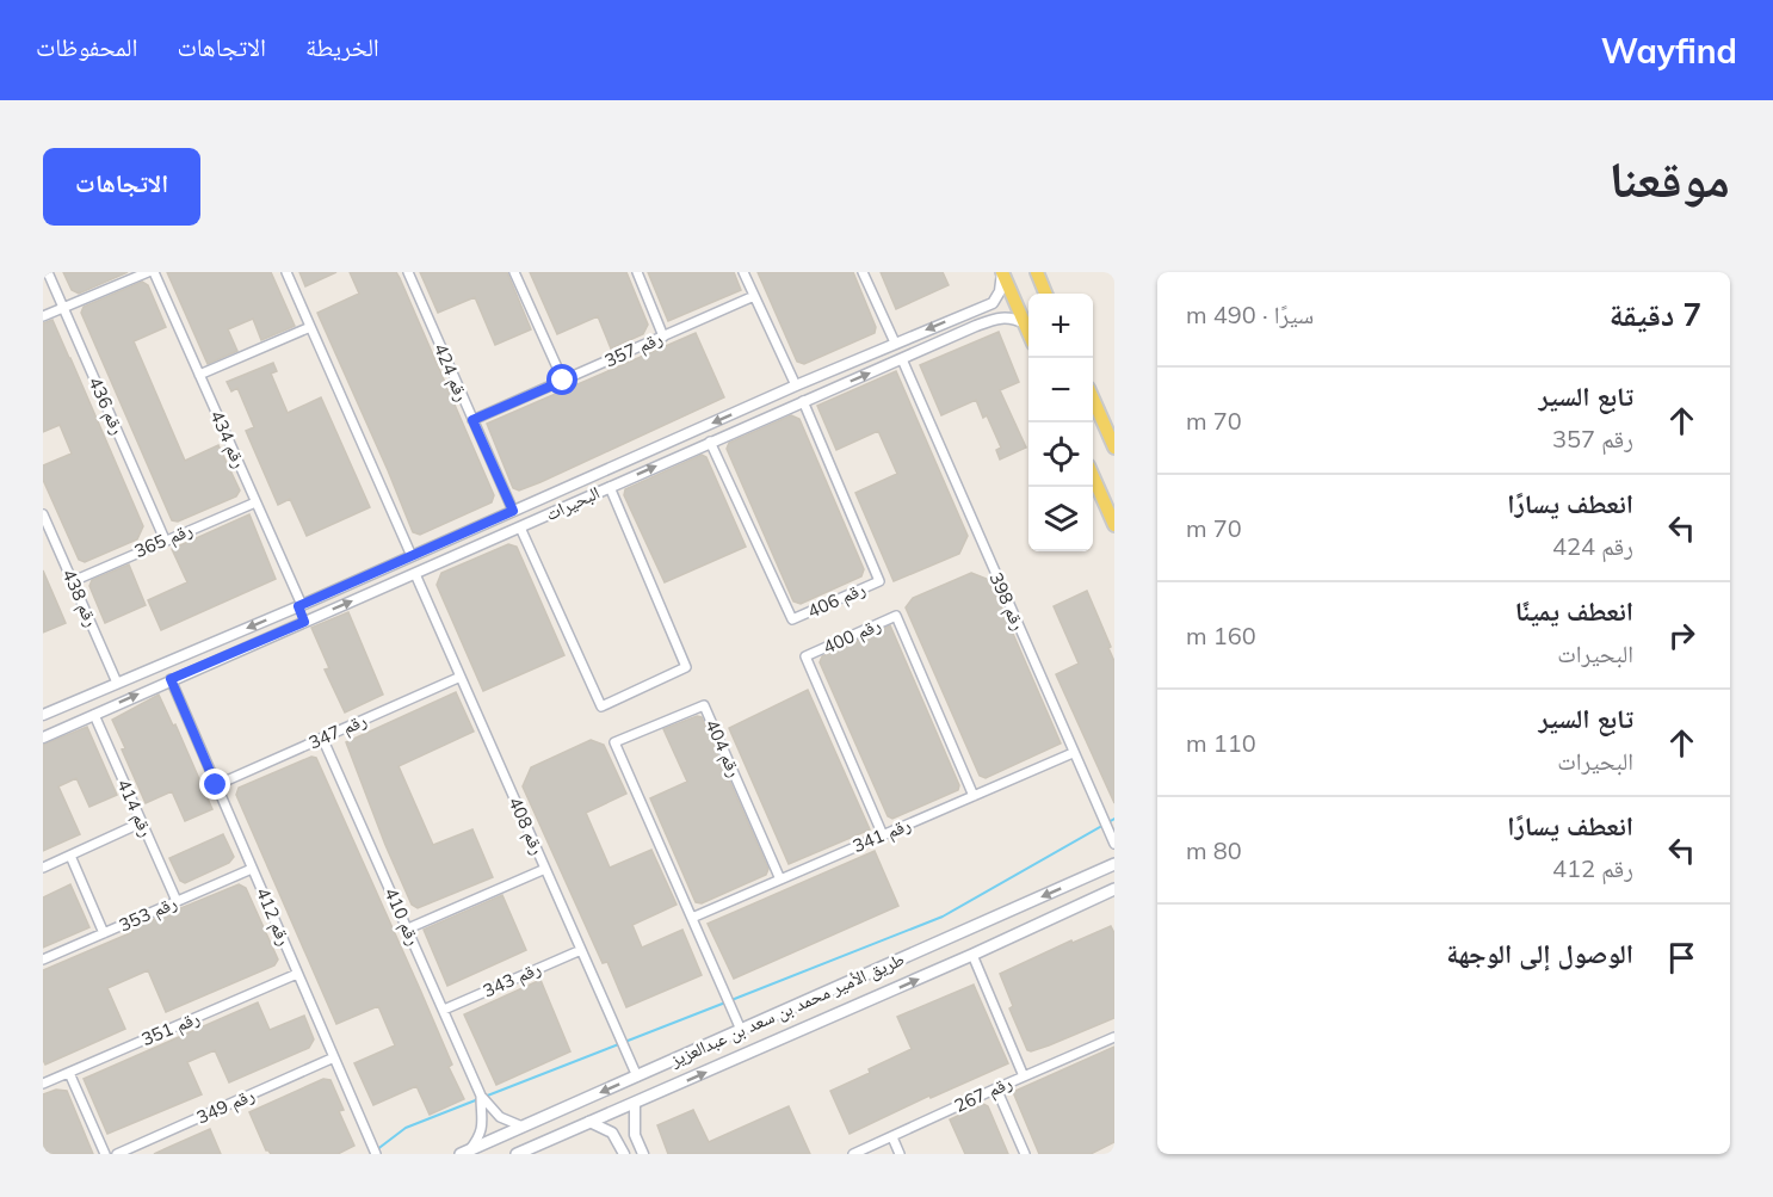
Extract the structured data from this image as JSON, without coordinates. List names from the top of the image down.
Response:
{
  "streets": {
    "main road": ["طريق الأمير محمد بن سعد بن عبدالعزيز"],
    "street": [
      "رقم 357",
      "رقم 424",
      "رقم 436",
      "رقم 434",
      "البحيرات",
      "رقم 365",
      "رقم 438",
      "رقم 406",
      "رقم 398",
      "رقم 400",
      "رقم 347",
      "رقم 404",
      "رقم 414",
      "رقم 408",
      "رقم 341",
      "رقم 353",
      "رقم 412",
      "رقم 410",
      "رقم 343",
      "رقم 351",
      "رقم 267",
      "رقم 349"
    ]
  },
  "crossings": [
    ["رقم 357", "رقم 424"],
    ["رقم 424", "البحيرات"],
    ["رقم 436", "رقم 365"],
    ["رقم 434", "البحيرات"],
    ["رقم 434", "رقم 365"],
    ["البحيرات", "رقم 438"],
    ["البحيرات", "رقم 406"],
    ["البحيرات", "رقم 398"],
    ["البحيرات", "رقم 414"],
    ["البحيرات", "رقم 408"],
    ["البحيرات", "رقم 412"],
    ["رقم 365", "رقم 438"],
    ["رقم 398", "رقم 341"],
    ["رقم 400", "رقم 341"],
    ["رقم 347", "رقم 408"],
    ["رقم 347", "رقم 412"],
    ["رقم 347", "رقم 410"],
    ["رقم 404", "رقم 341"],
    ["رقم 414", "رقم 353"],
    ["رقم 408", "رقم 343"],
    ["رقم 408", "طريق الأمير محمد بن سعد بن عبدالعزيز"],
    ["رقم 353", "رقم 412"],
    ["رقم 412", "رقم 351"],
    ["رقم 412", "رقم 349"],
    ["رقم 410", "رقم 343"]
  ],
  "page": {
    "header": "Wayfind",
    "nav": ["الخريطة", "الاتجاهات", "المحفوظات"],
    "title": "موقعنا",
    "buttons": "الاتجاهات",
    "heading": ["7 دقيقة", "سيرًا · 490 m"],
    "map_buttons": ["+", "−"],
    "list": [
      ["تابع السير", "رقم 357", "70 m"],
      ["انعطف يسارًا", "رقم 424", "70 m"],
      ["انعطف يمينًا", "البحيرات", "160 m"],
      ["تابع السير", "البحيرات", "110 m"],
      ["انعطف يسارًا", "رقم 412", "80 m"],
      "الوصول إلى الوجهة"
    ]
  }
}
